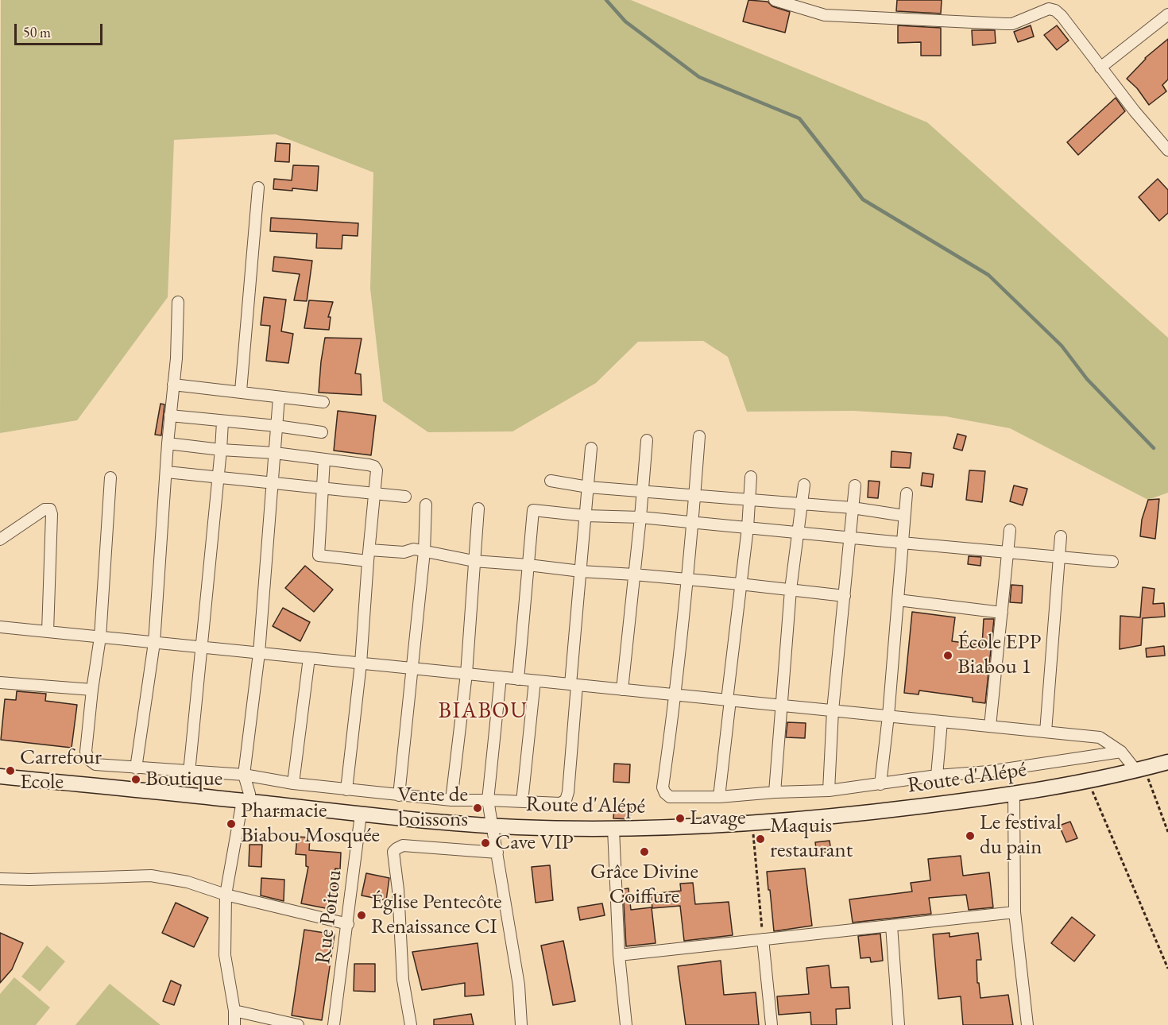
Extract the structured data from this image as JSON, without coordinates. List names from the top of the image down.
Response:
{
  "streets": {
    "main road": ["Route d'Alépé"],
    "street": ["Rue Poitou"]
  },
  "crossings": [
    ["Route d'Alépé", "Rue Poitou"]
  ],
  "districts": ["BIABOU"],
  "places": [
    "École EPP Biabou 1",
    "Carrefour Ecole",
    "Boutique",
    "Vente de boissons",
    "Lavage",
    "Pharmacie Biabou Mosquée",
    "Le festival du pain",
    "Maquis restaurant",
    "Cave VIP",
    "Grâce Divine Coiffure",
    "Église Pentecôte Renaissance CI"
  ],
  "scale_bar": "50 m"
}
